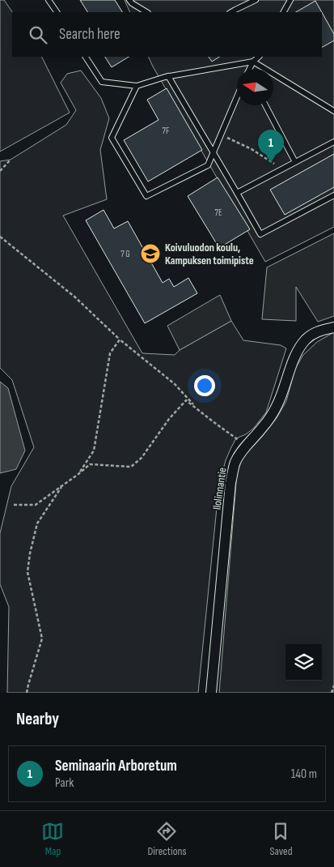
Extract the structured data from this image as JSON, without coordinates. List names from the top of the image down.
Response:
{
  "streets": {
    "street": ["Ilolinnantie"]
  },
  "places": {
    "school or university": ["Koivuluodon koulu, Kampuksen toimipiste"]
  },
  "house_numbers": ["7F", "7E", "7 G"],
  "north": "left",
  "page": {
    "search": "Search here",
    "pins": "1",
    "heading": "Nearby",
    "list": [
      {
        "mark": "1",
        "name": "Seminaarin Arboretum",
        "note": "Park",
        "value": "140 m"
      }
    ],
    "nav": ["Map", "Directions", "Saved"]
  }
}
